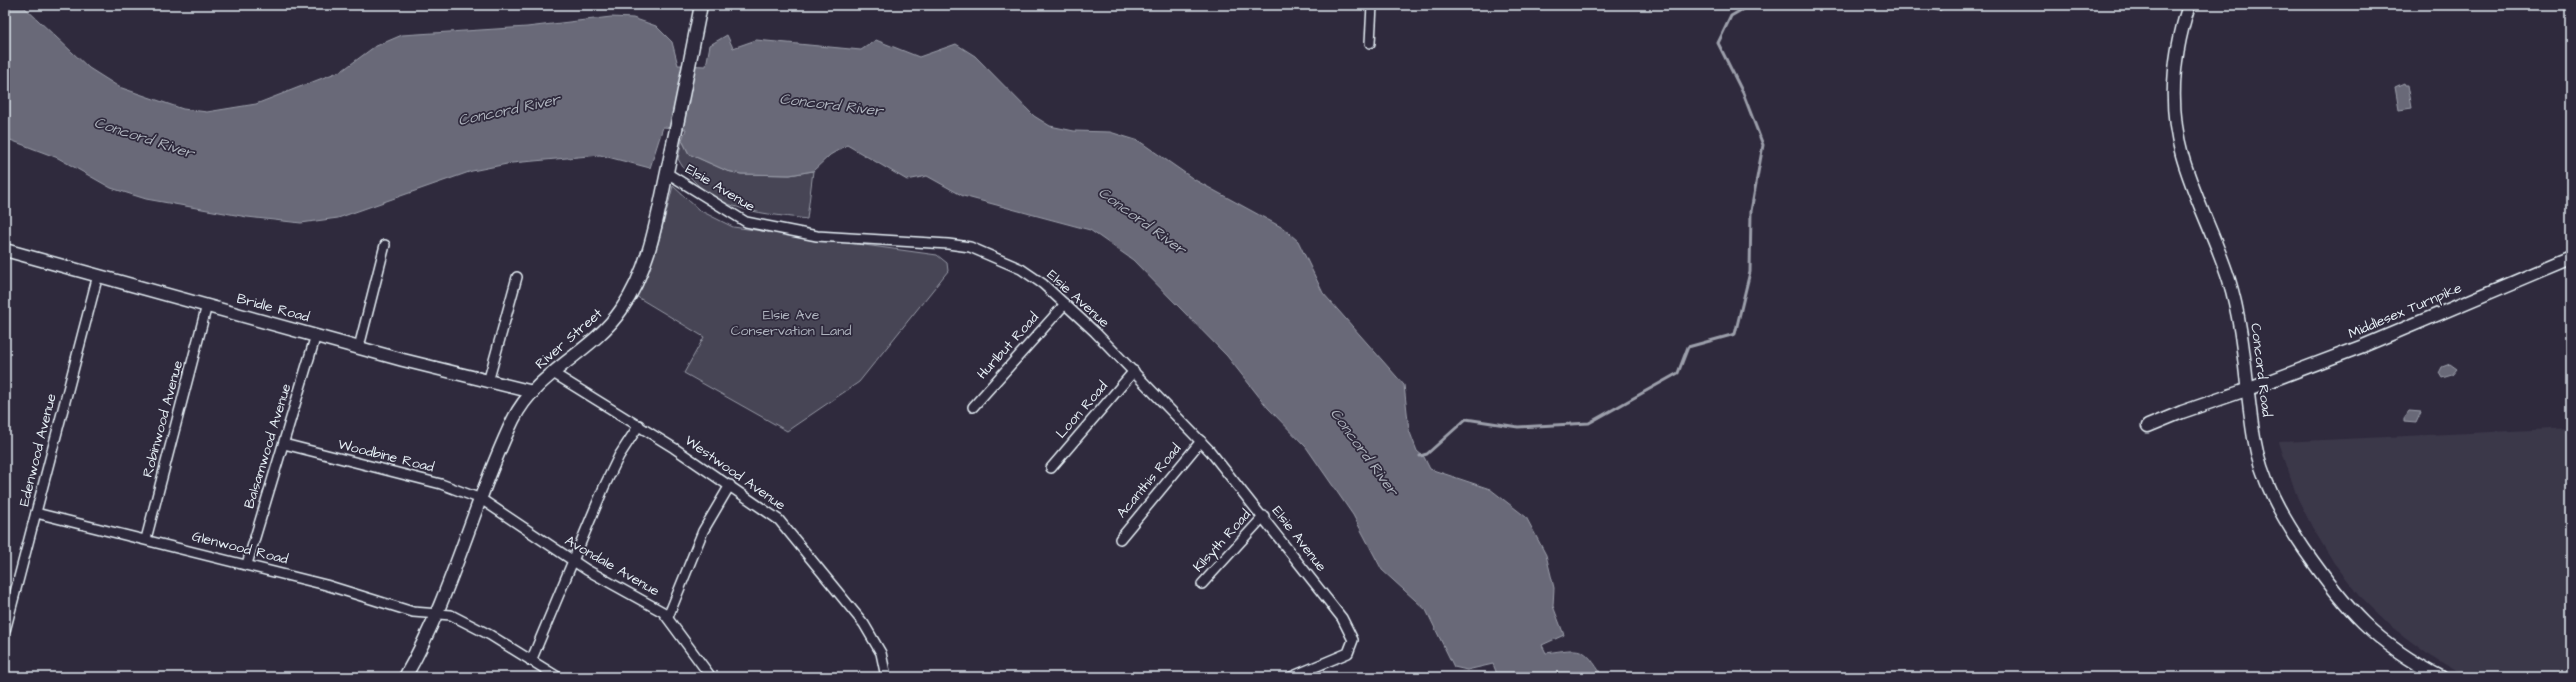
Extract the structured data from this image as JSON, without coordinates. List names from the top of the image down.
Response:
{
  "streets": {
    "main road": [
      "Bridle Road",
      "Middlesex Turnpike",
      "River Street",
      "Concord Road"
    ],
    "street": [
      "Elsie Avenue",
      "Hurlbut Road",
      "Loon Road",
      "Robinwood Avenue",
      "Balsamwood Avenue",
      "Edenwood Avenue",
      "Woodbine Road",
      "Westwood Avenue",
      "Acanthis Road",
      "Kilsyth Road",
      "Glenwood Road",
      "Avondale Avenue"
    ]
  },
  "crossings": [
    ["Elsie Avenue", "River Street"],
    ["Elsie Avenue", "Hurlbut Road"],
    ["Elsie Avenue", "Loon Road"],
    ["Elsie Avenue", "Acanthis Road"],
    ["Elsie Avenue", "Kilsyth Road"],
    ["Bridle Road", "River Street"],
    ["Bridle Road", "Robinwood Avenue"],
    ["Bridle Road", "Balsamwood Avenue"],
    ["Bridle Road", "Edenwood Avenue"],
    ["Middlesex Turnpike", "Concord Road"],
    ["River Street", "Woodbine Road"],
    ["River Street", "Westwood Avenue"],
    ["River Street", "Glenwood Road"],
    ["River Street", "Avondale Avenue"],
    ["Robinwood Avenue", "Glenwood Road"],
    ["Balsamwood Avenue", "Woodbine Road"],
    ["Balsamwood Avenue", "Glenwood Road"],
    ["Edenwood Avenue", "Glenwood Road"],
    ["Woodbine Road", "Avondale Avenue"]
  ],
  "water": ["Concord River"],
  "parks": ["Elsie Ave Conservation Land"]
}
